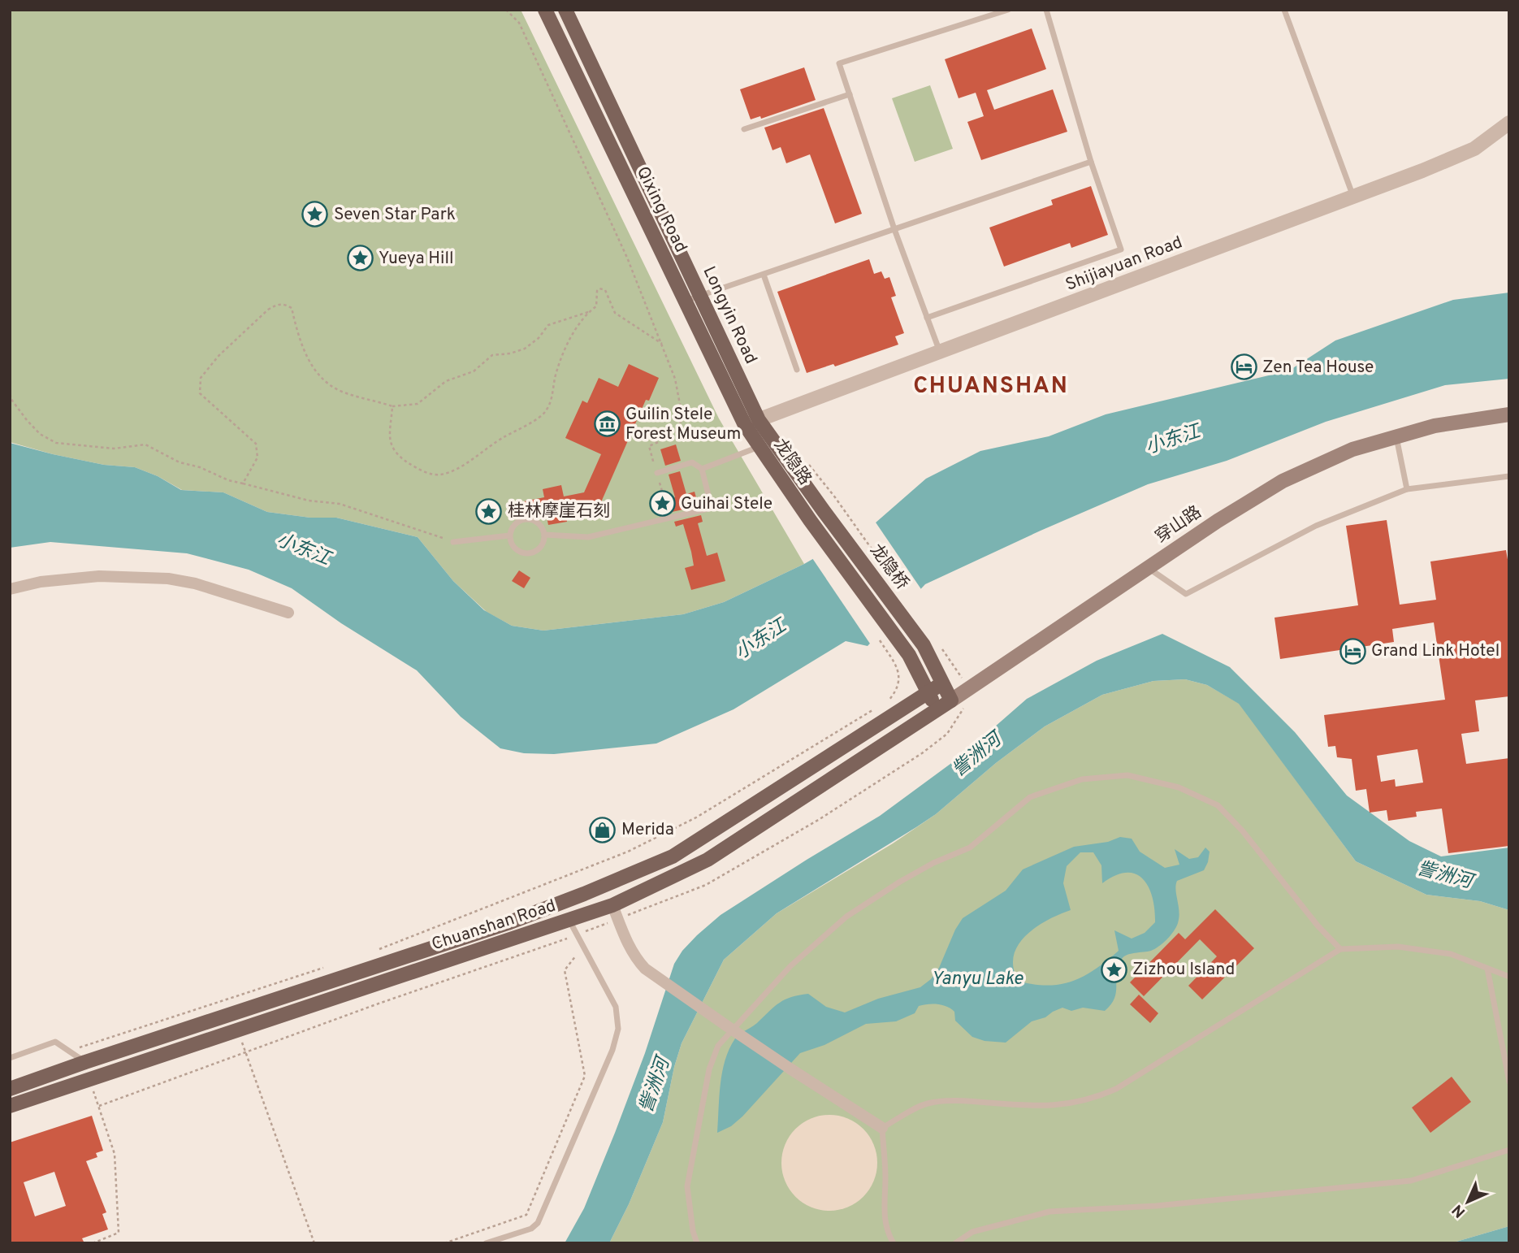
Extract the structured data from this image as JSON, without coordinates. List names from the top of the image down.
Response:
{
  "streets": {
    "main road": [
      "Qixing Road",
      "Longyin Road",
      "龙隐路",
      "穿山路",
      "龙隐桥",
      "Chuanshan Road"
    ],
    "street": ["Shijiayuan Road"]
  },
  "crossings": [
    ["Qixing Road", "Shijiayuan Road"],
    ["Qixing Road", "龙隐路"],
    ["Shijiayuan Road", "Longyin Road"],
    ["Shijiayuan Road", "龙隐路"],
    ["Longyin Road", "龙隐路"],
    ["龙隐路", "龙隐桥"],
    ["穿山路", "Chuanshan Road"],
    ["龙隐桥", "Chuanshan Road"]
  ],
  "districts": ["CHUANSHAN"],
  "water": ["小东江", "訾洲河", "Yanyu Lake"],
  "places": {
    "place": [
      "Seven Star Park",
      "Yueya Hill",
      "Guihai Stele",
      "桂林摩崖石刻",
      "Zizhou Island"
    ],
    "hotel": ["Zen Tea House", "Grand Link Hotel"],
    "museum": ["Guilin Stele Forest Museum"],
    "shop": ["Merida"]
  },
  "north": "bottom left"
}
